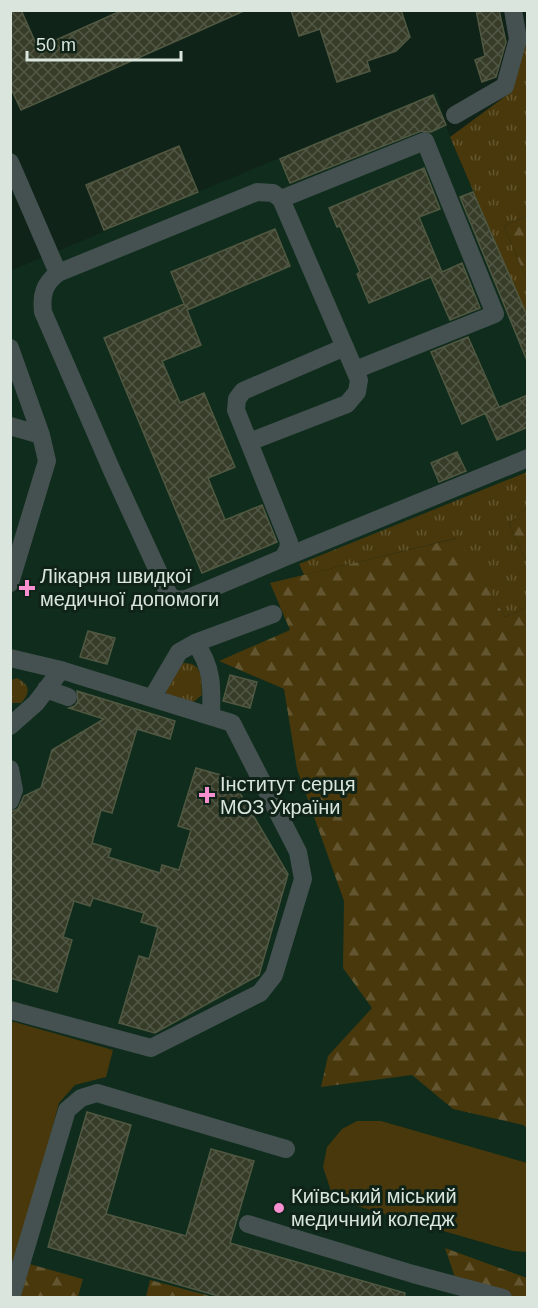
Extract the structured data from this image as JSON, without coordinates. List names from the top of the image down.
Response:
{
  "places": {
    "health": ["Лікарня швидкої медичної допомоги", "Інститут серця МОЗ України"],
    "other": ["Київський міський медичний коледж"]
  },
  "scale_bar": "50 m"
}
